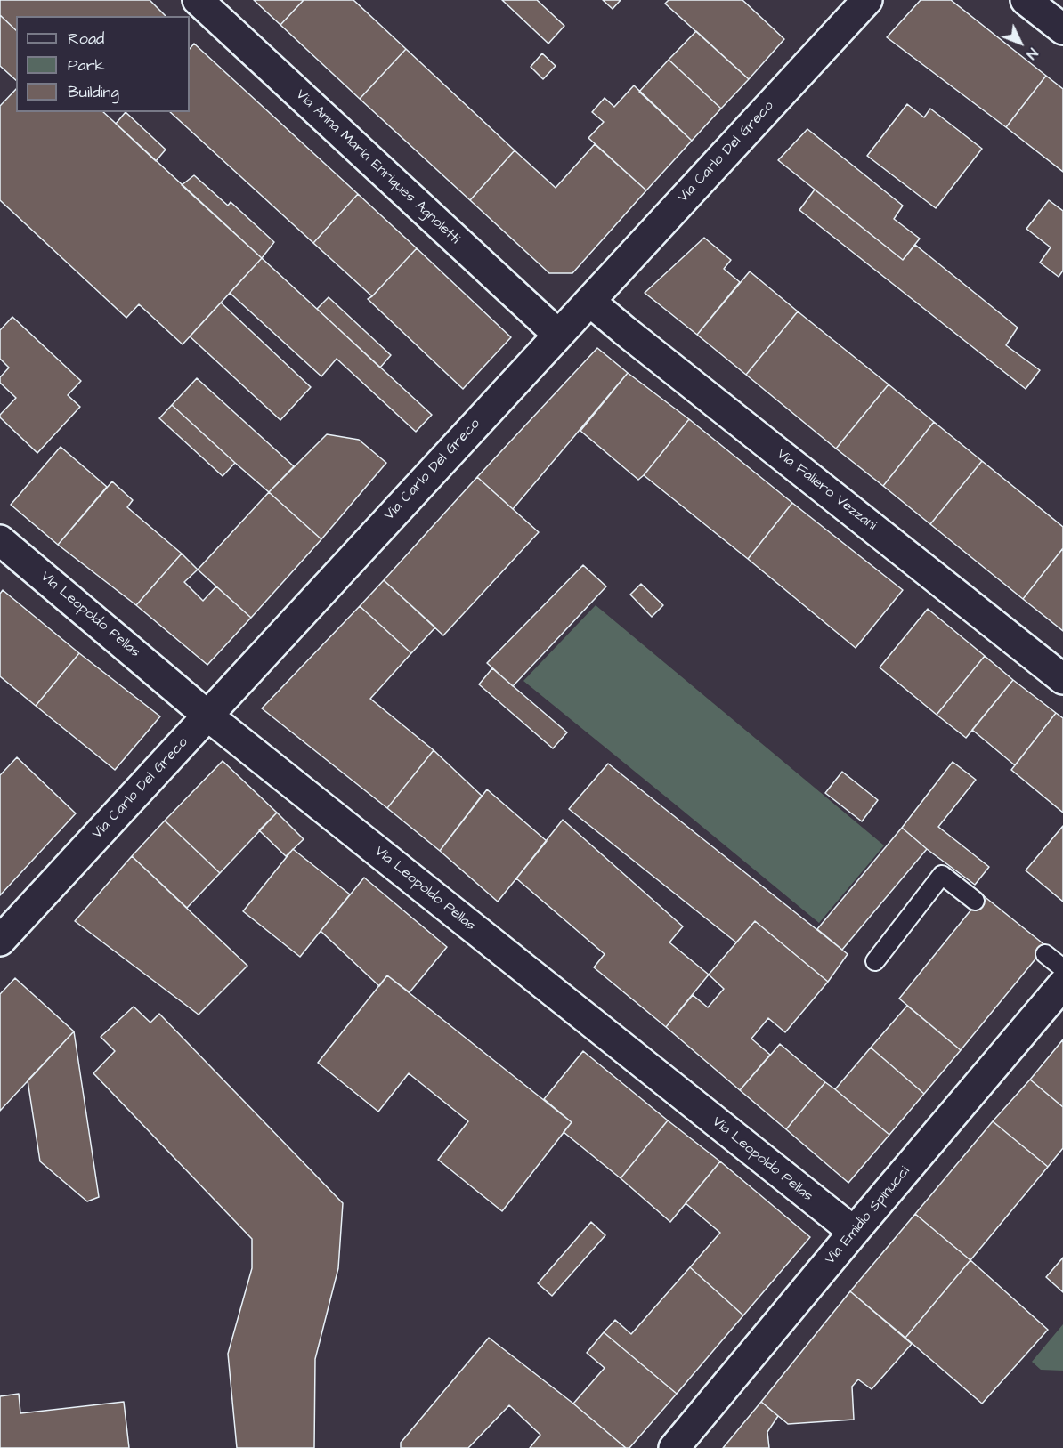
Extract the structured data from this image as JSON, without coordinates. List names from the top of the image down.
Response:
{
  "streets": {
    "street": [
      "Via Carlo Del Greco",
      "Via Anna Maria Enriques Agnoletti",
      "Via Faliero Vezzani",
      "Via Leopoldo Pellas",
      "Via Emidio Spinucci"
    ]
  },
  "crossings": [
    ["Via Carlo Del Greco", "Via Anna Maria Enriques Agnoletti"],
    ["Via Carlo Del Greco", "Via Faliero Vezzani"],
    ["Via Carlo Del Greco", "Via Leopoldo Pellas"],
    ["Via Leopoldo Pellas", "Via Emidio Spinucci"]
  ],
  "legend": ["Road", "Park", "Building"],
  "north": "bottom right"
}
